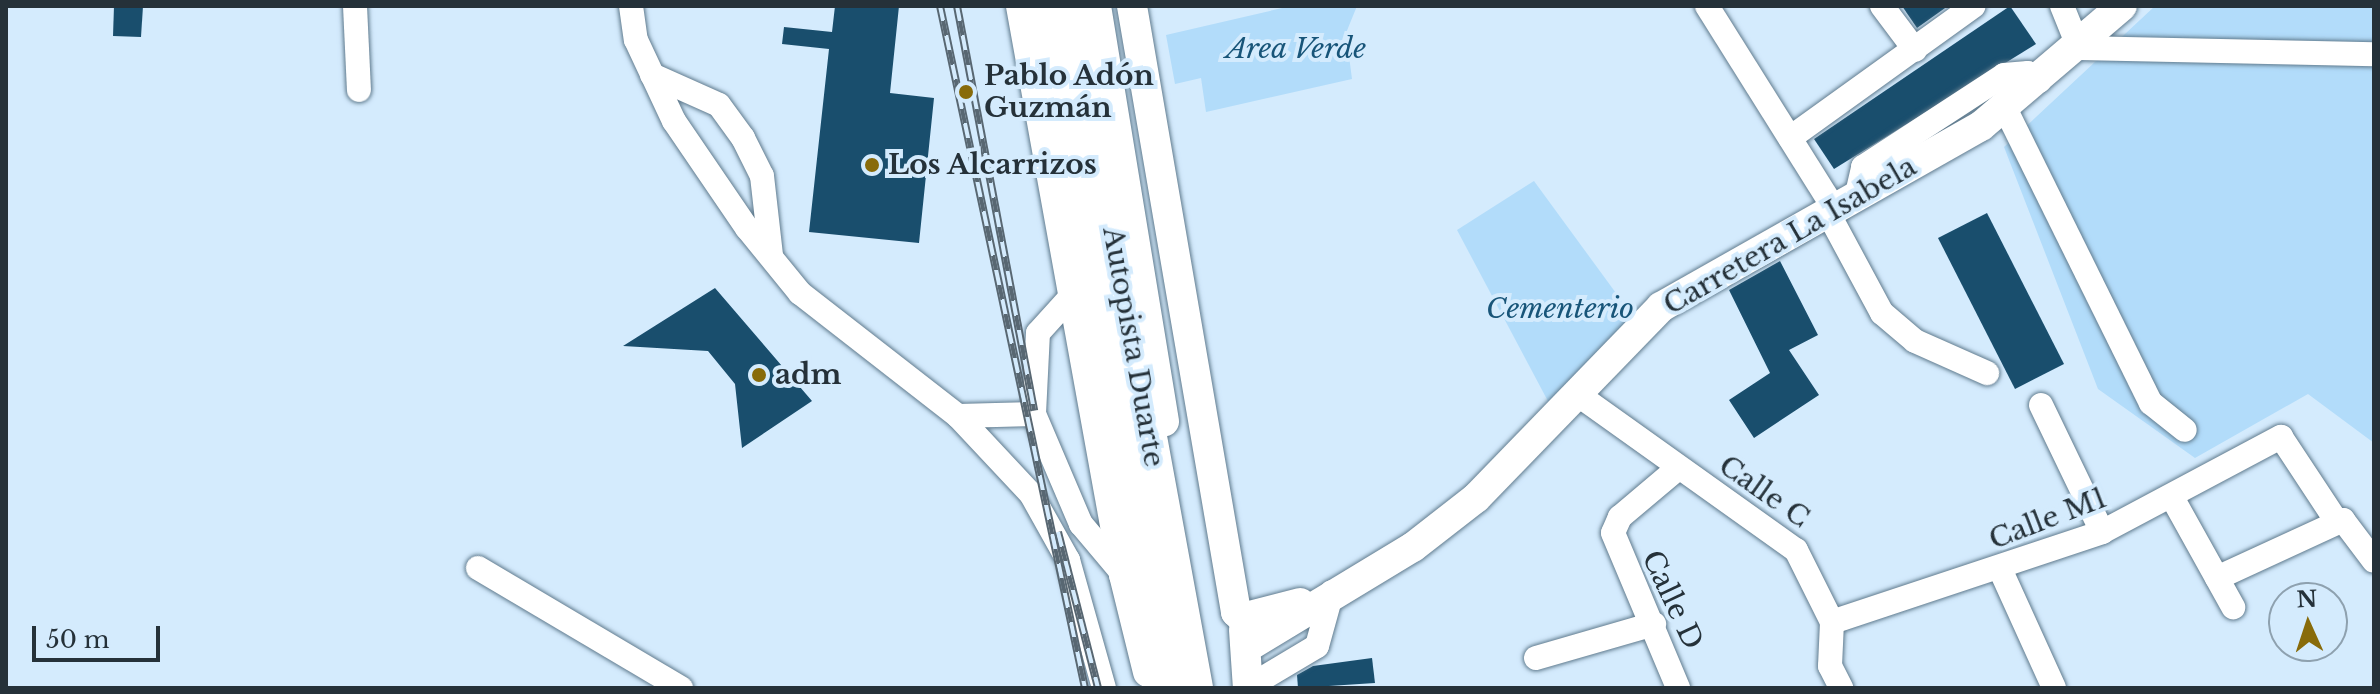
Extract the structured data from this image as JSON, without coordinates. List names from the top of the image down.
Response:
{
  "streets": {
    "highway": ["Autopista Duarte"],
    "main road": ["Carretera La Isabela"],
    "street": ["Calle C", "Calle M1", "Calle D"]
  },
  "crossings": [
    ["Carretera La Isabela", "Calle C"],
    ["Calle C", "Calle M1"],
    ["Calle C", "Calle D"]
  ],
  "parks": ["Area Verde", "Cementerio"],
  "places": ["Pablo Adón Guzmán", "Los Alcarrizos", "adm"],
  "scale_bar": "50 m",
  "north": "top"
}
